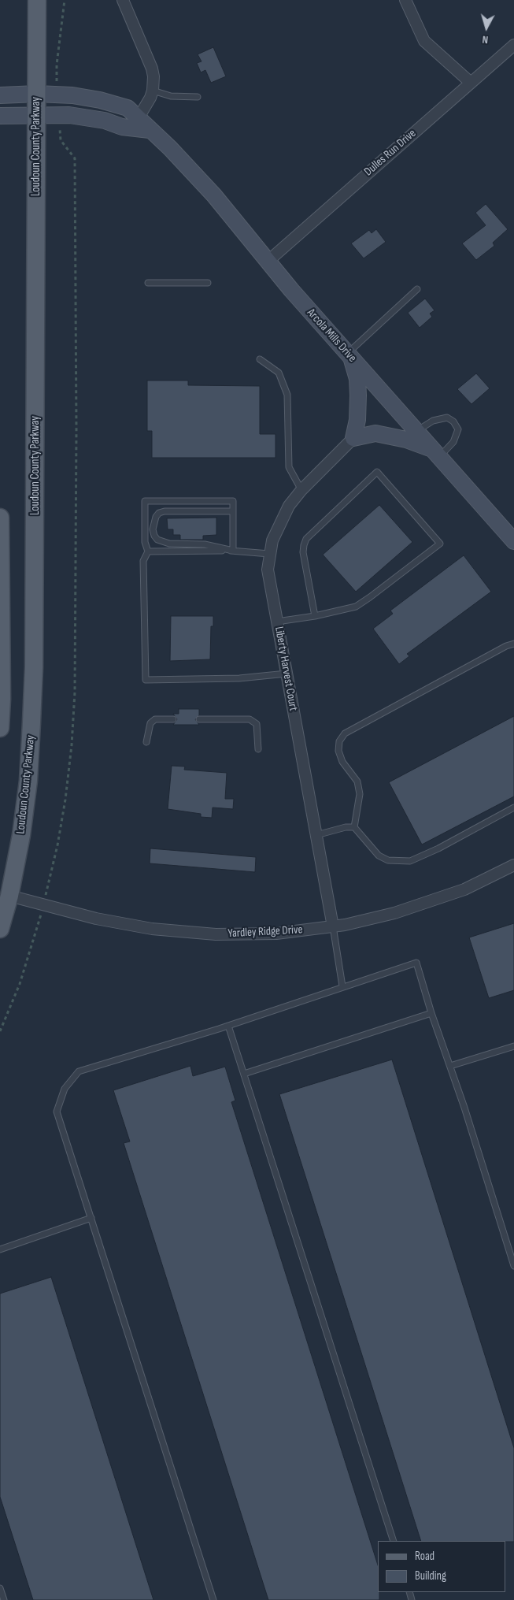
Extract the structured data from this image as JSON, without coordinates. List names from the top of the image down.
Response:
{
  "streets": {
    "main road": ["Loudoun County Parkway"],
    "street": [
      "Dulles Run Drive",
      "Arcola Mills Drive",
      "Liberty Harvest Court",
      "Yardley Ridge Drive"
    ]
  },
  "crossings": [
    ["Loudoun County Parkway", "Arcola Mills Drive"],
    ["Loudoun County Parkway", "Yardley Ridge Drive"],
    ["Dulles Run Drive", "Arcola Mills Drive"],
    ["Liberty Harvest Court", "Yardley Ridge Drive"]
  ],
  "legend": ["Road", "Building"],
  "north": "bottom"
}
